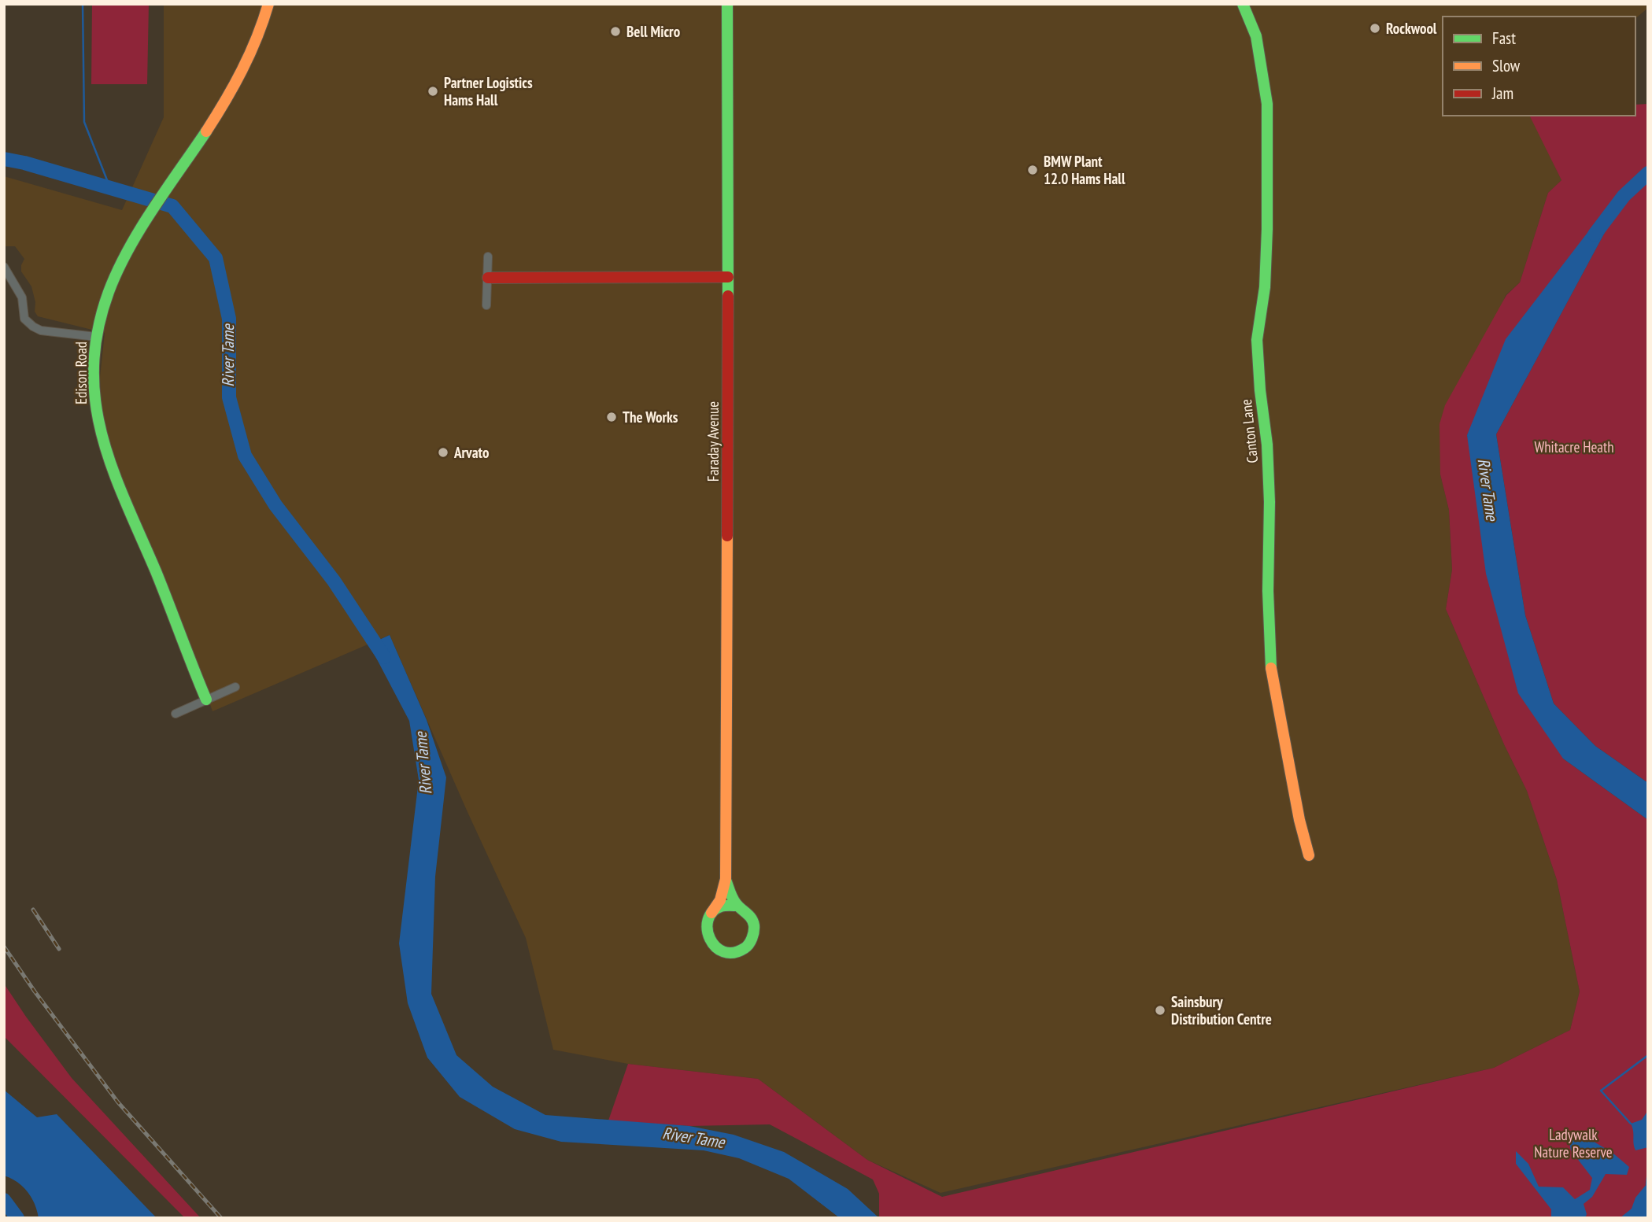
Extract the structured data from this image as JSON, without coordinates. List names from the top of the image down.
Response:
{
  "streets": {
    "street": ["Edison Road", "Canton Lane", "Faraday Avenue"]
  },
  "water": ["River Tame"],
  "parks": ["Whitacre Heath", "Ladywalk Nature Reserve"],
  "places": [
    "Rockwool",
    "Bell Micro",
    "Partner Logistics Hams Hall",
    "BMW Plant 12.0 Hams Hall",
    "The Works",
    "Arvato",
    "Sainsbury Distribution Centre"
  ],
  "legend": ["Fast", "Slow", "Jam"]
}
